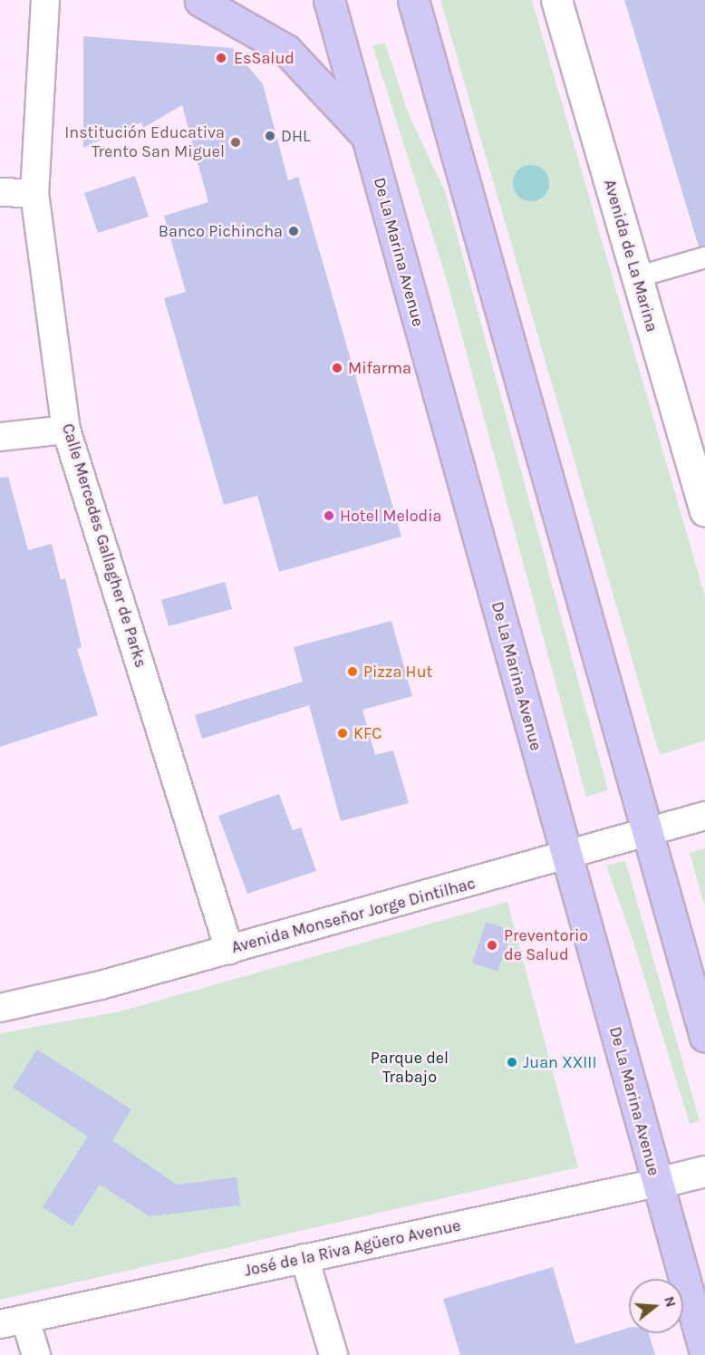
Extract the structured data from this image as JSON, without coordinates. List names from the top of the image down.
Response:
{
  "streets": {
    "main road": ["De La Marina Avenue"],
    "street": [
      "Avenida de La Marina",
      "Calle Mercedes Gallagher de Parks",
      "Avenida Monseñor Jorge Dintilhac",
      "José de la Riva Agüero Avenue"
    ]
  },
  "crossings": [
    ["De La Marina Avenue", "Avenida Monseñor Jorge Dintilhac"],
    ["De La Marina Avenue", "José de la Riva Agüero Avenue"],
    ["Calle Mercedes Gallagher de Parks", "Avenida Monseñor Jorge Dintilhac"]
  ],
  "parks": ["Parque del Trabajo"],
  "places": [
    "EsSalud",
    "DHL",
    "Institución Educativa Trento San Miguel",
    "Banco Pichincha",
    "Mifarma",
    "Hotel Melodia",
    "Pizza Hut",
    "KFC",
    "Preventorio de Salud",
    "Juan XXIII"
  ],
  "north": "right"
}
